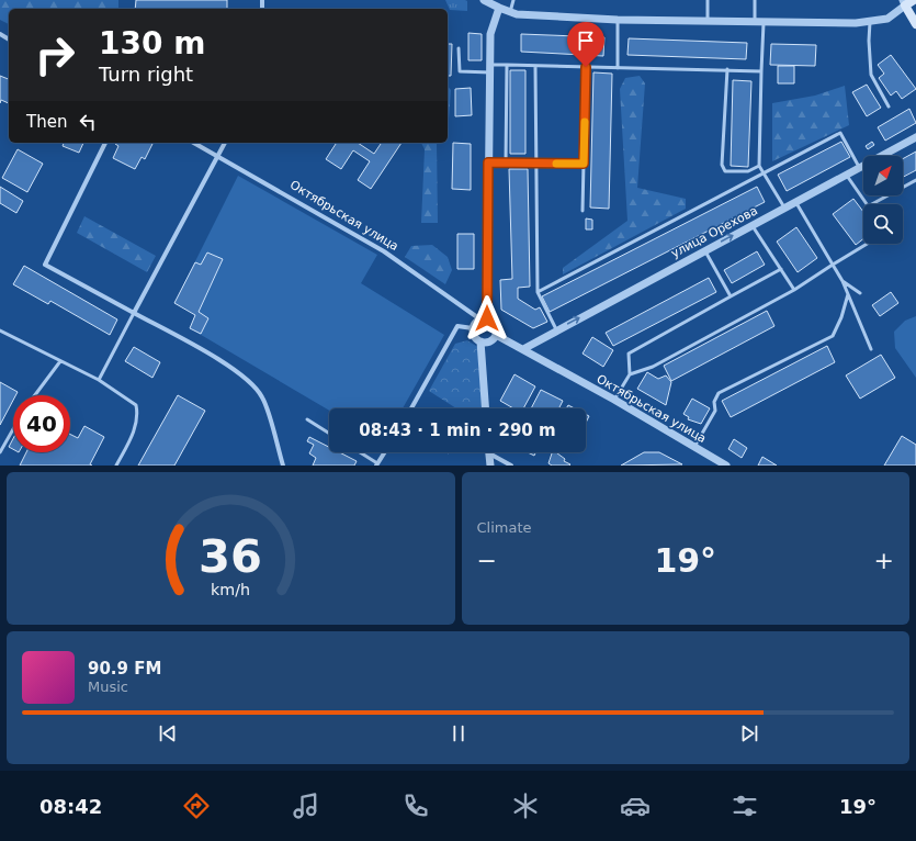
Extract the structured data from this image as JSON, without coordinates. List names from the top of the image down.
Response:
{
  "streets": {
    "street": ["Октябрьская улица", "улица Орехова"]
  },
  "crossings": [
    ["Октябрьская улица", "улица Орехова"]
  ],
  "one_way": ["улица Орехова"],
  "north": "top right",
  "page": {
    "turn": ["130 m", "Turn right"],
    "then": "Then",
    "limit": "40",
    "trip": "08:43 · 1 min · 290 m",
    "tile": "Climate",
    "heat": ["−", "19°", "+"],
    "song": ["90.9 FM", "Music"],
    "tabs": ["08:42", "19°"],
    "gauge": ["36", "km/h"]
  }
}
